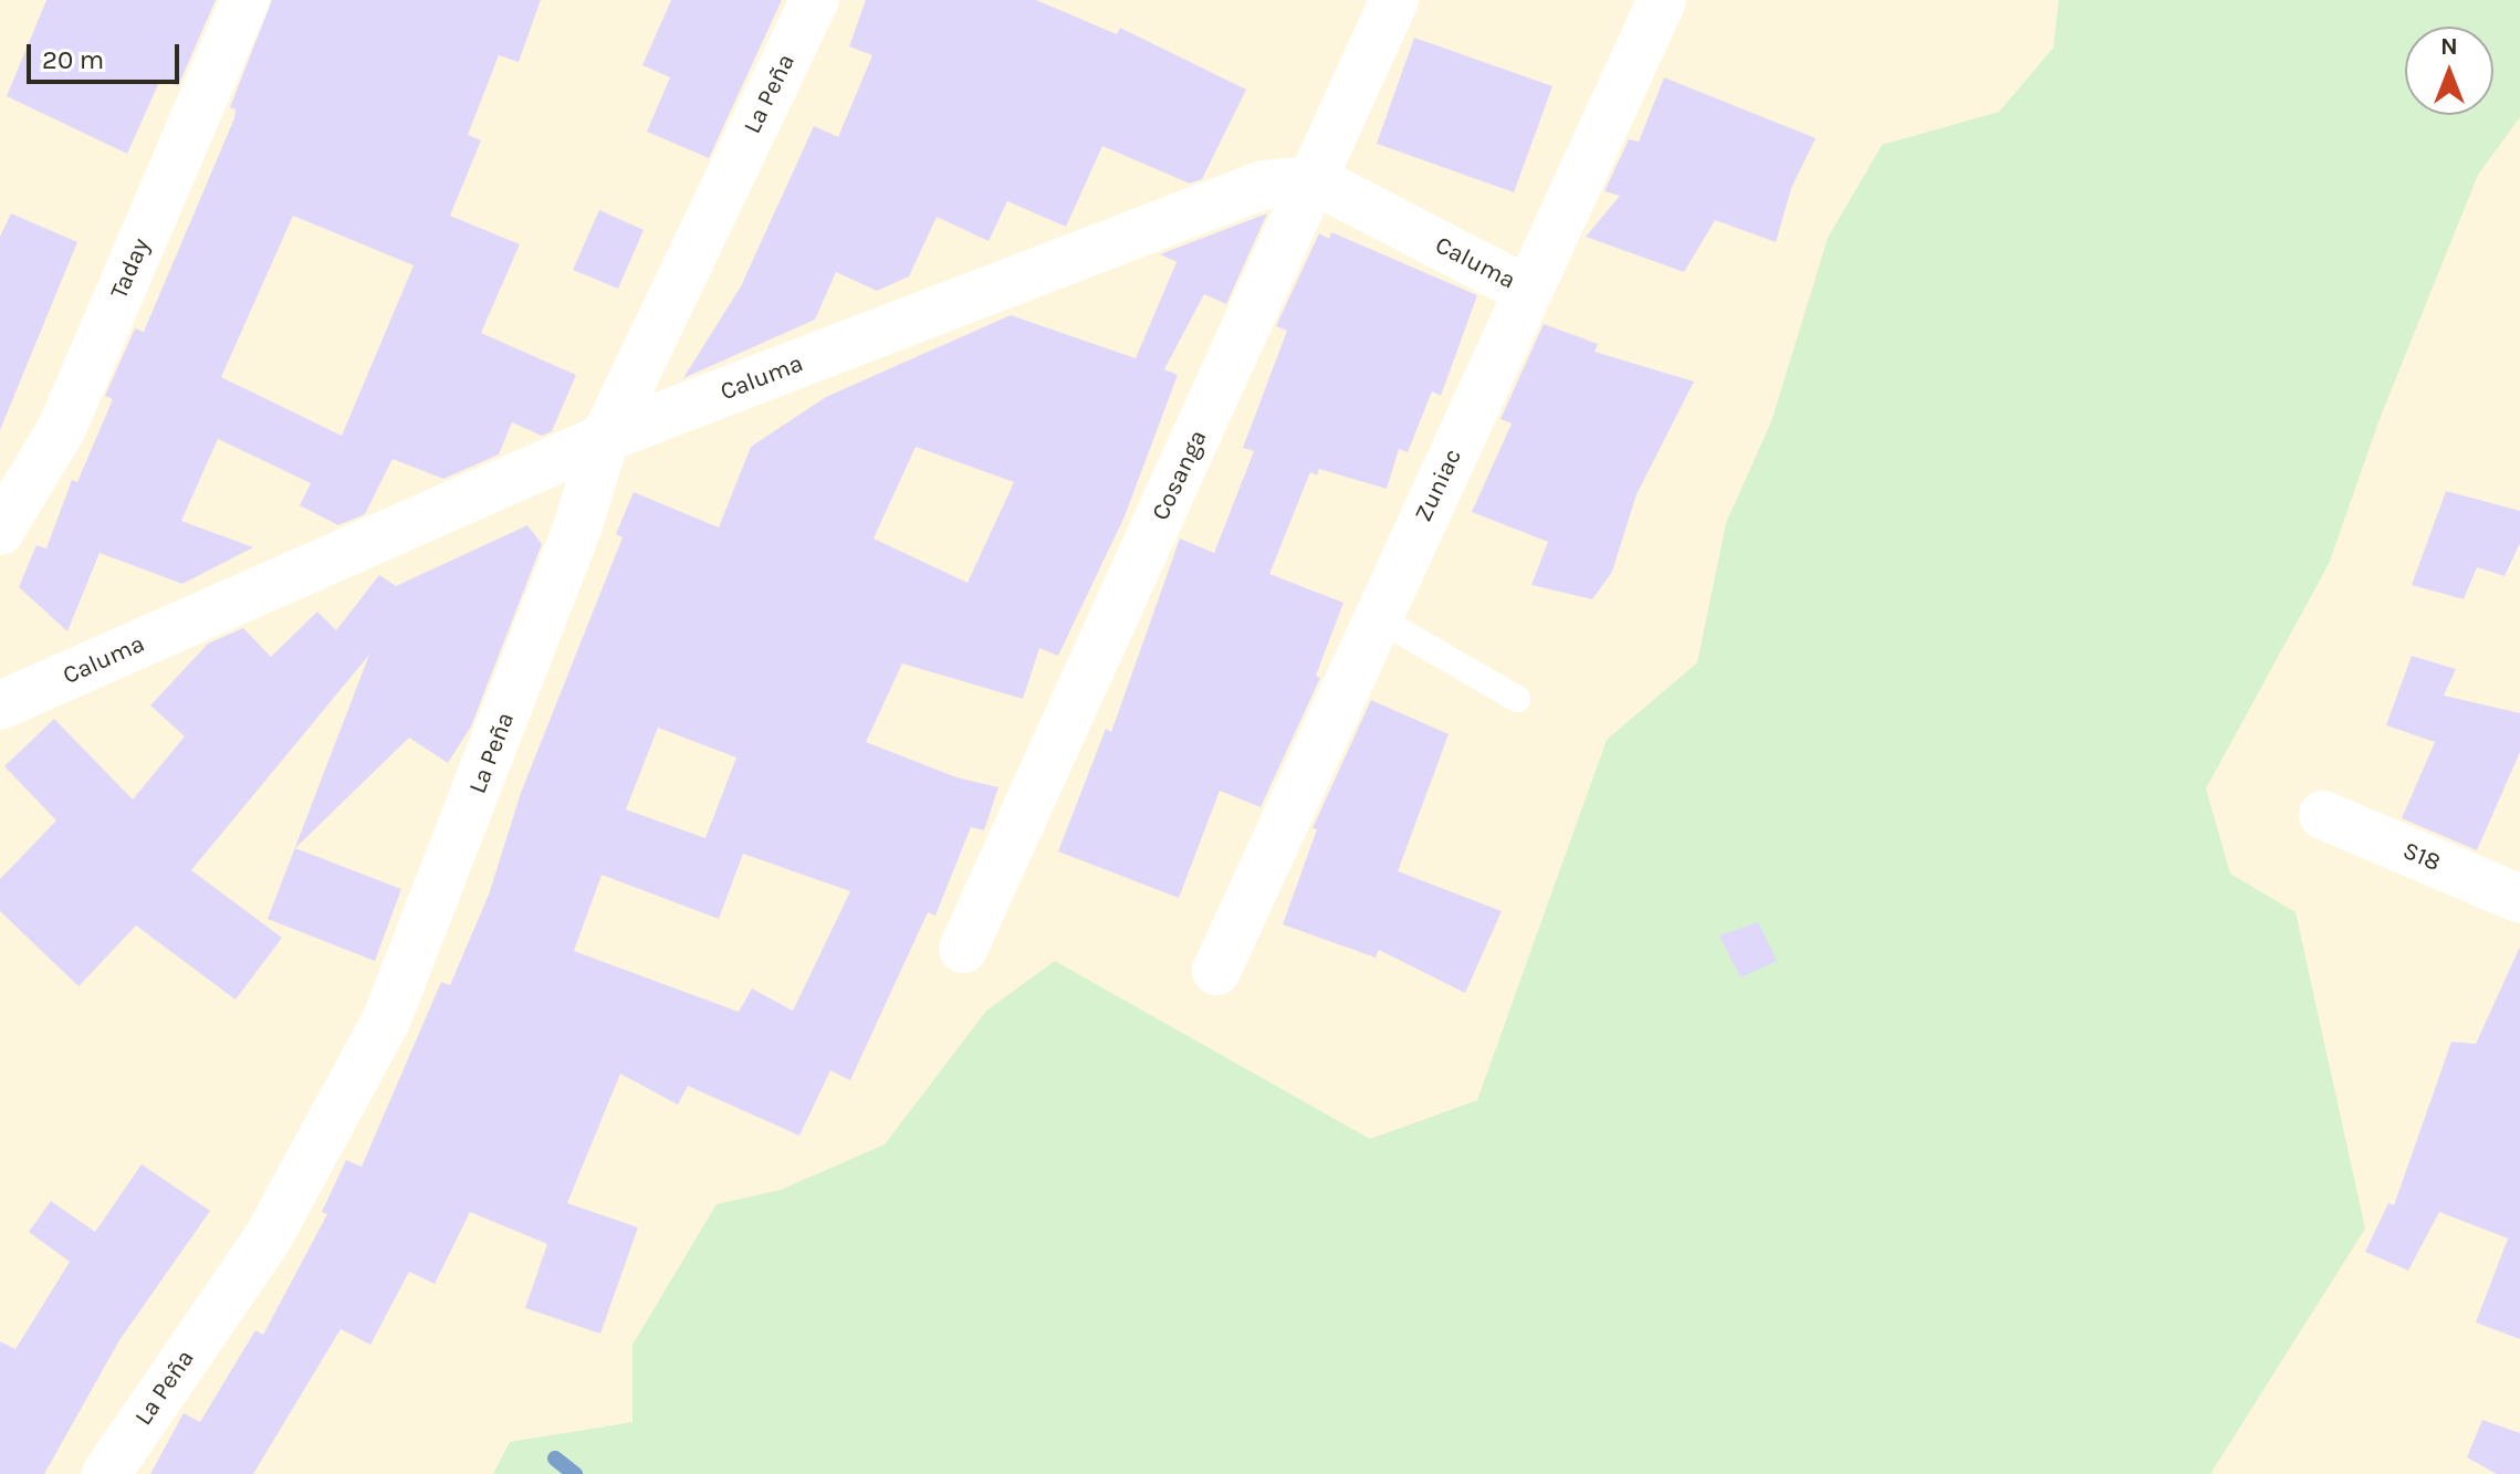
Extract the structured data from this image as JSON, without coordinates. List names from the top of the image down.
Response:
{
  "streets": {
    "street": [
      "La Peña",
      "Caluma",
      "Taday",
      "Cosanga",
      "Zuniac",
      "S18"
    ]
  },
  "crossings": [
    ["La Peña", "Caluma"],
    ["Caluma", "Cosanga"],
    ["Caluma", "Zuniac"]
  ],
  "scale_bar": "20 m",
  "north": "top"
}
